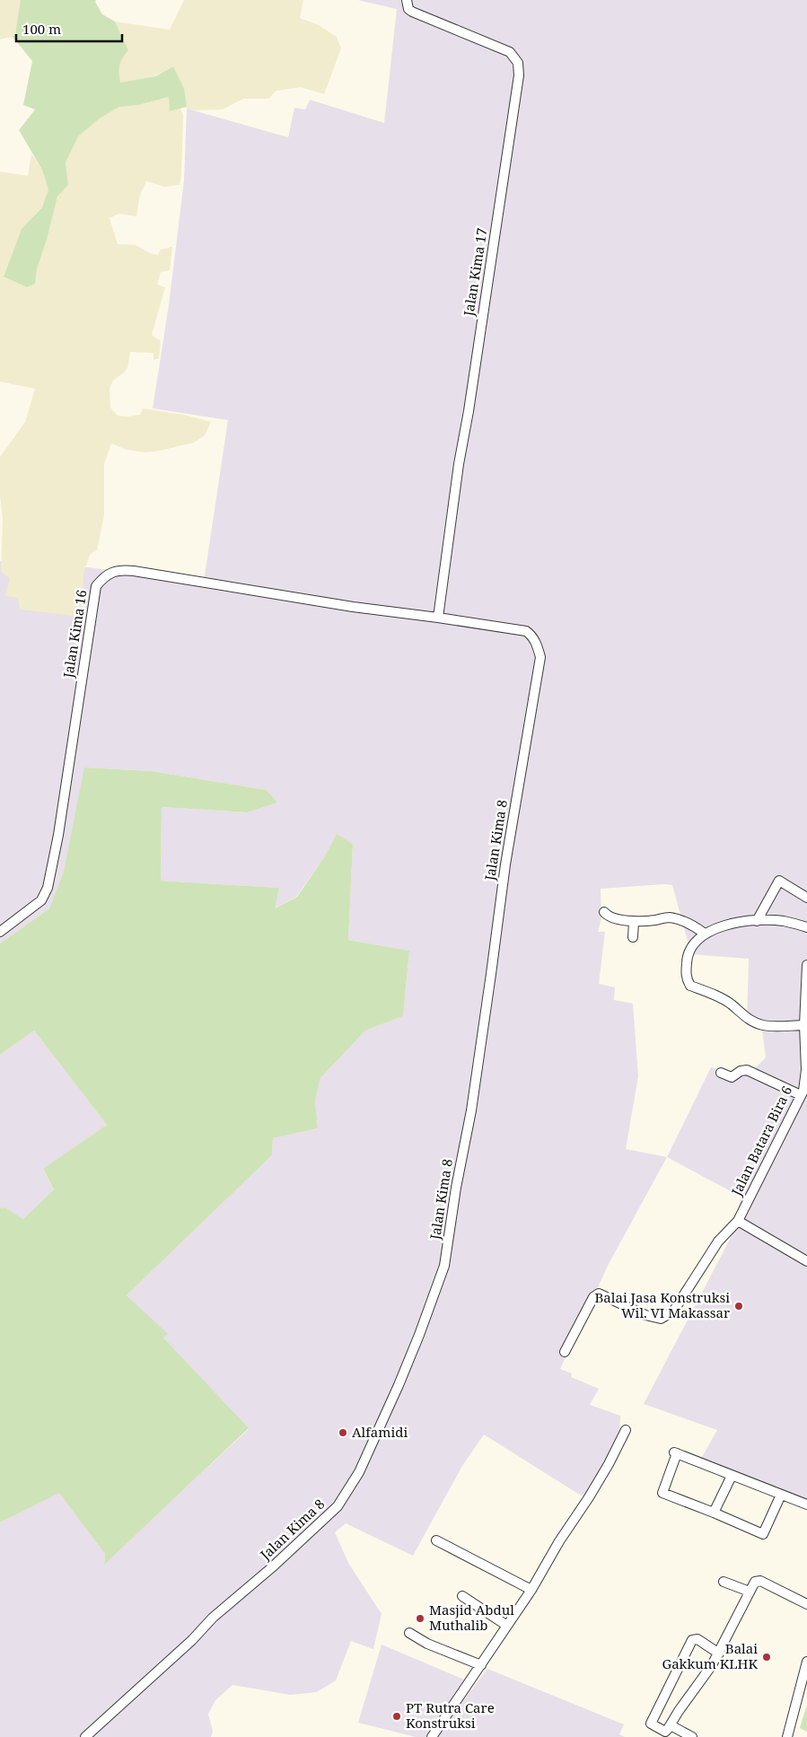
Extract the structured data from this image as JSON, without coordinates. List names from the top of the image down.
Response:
{
  "streets": {
    "street": [
      "Jalan Kima 17",
      "Jalan Kima 16",
      "Jalan Kima 8",
      "Jalan Batara Bira 6"
    ]
  },
  "crossings": [
    ["Jalan Kima 17", "Jalan Kima 16"],
    ["Jalan Kima 17", "Jalan Kima 8"],
    ["Jalan Kima 16", "Jalan Kima 8"]
  ],
  "places": [
    "Balai Jasa Konstruksi Wil. VI Makassar",
    "Alfamidi",
    "Masjid Abdul Muthalib",
    "Balai Gakkum KLHK",
    "PT Rutra Care Konstruksi"
  ],
  "scale_bar": "100 m"
}
